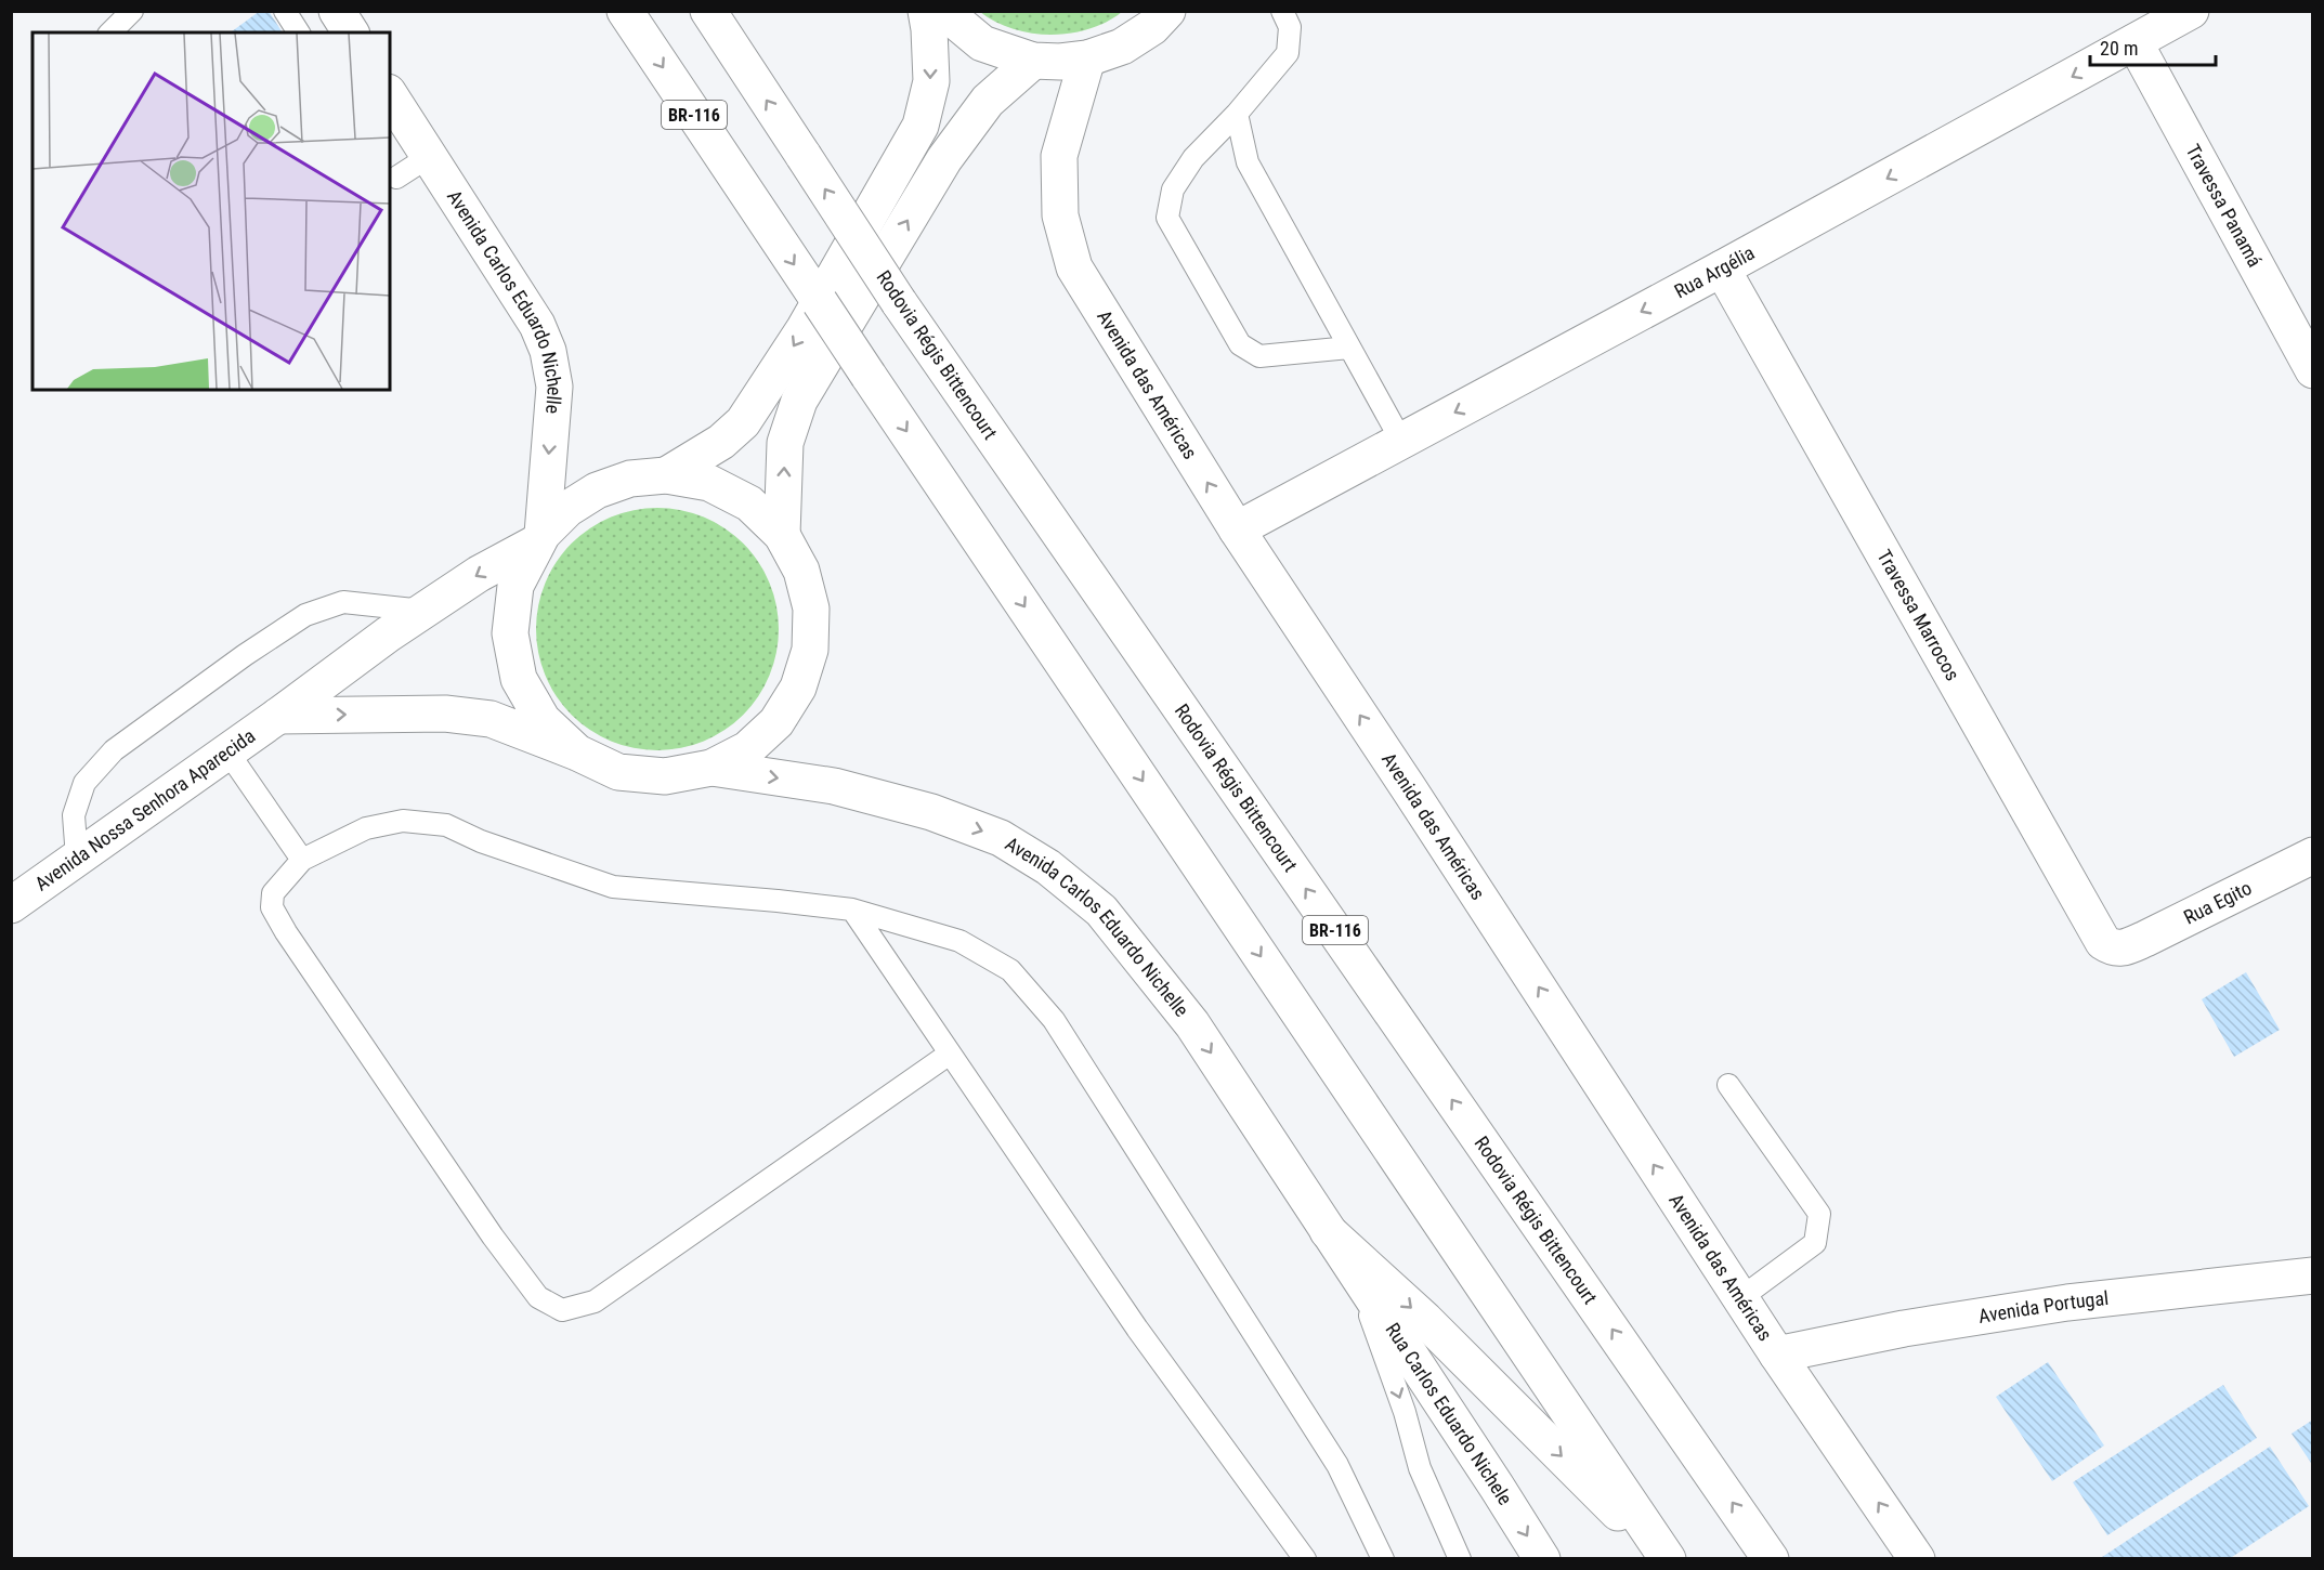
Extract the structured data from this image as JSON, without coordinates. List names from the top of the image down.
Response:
{
  "streets": {
    "main road": [
      "BR-116",
      "Travessa Panamá",
      "Rua Argélia",
      "Avenida Carlos Eduardo Nichelle",
      "Rodovia Régis Bittencourt",
      "Avenida das Américas",
      "Travessa Marrocos",
      "Avenida Nossa Senhora Aparecida",
      "Rua Egito",
      "Avenida Portugal",
      "Rua Carlos Eduardo Nichele"
    ]
  },
  "crossings": [
    ["Travessa Panamá", "Rua Argélia"],
    ["Rua Argélia", "Avenida das Américas"],
    ["Rua Argélia", "Travessa Marrocos"],
    ["Avenida Carlos Eduardo Nichelle", "Avenida Nossa Senhora Aparecida"],
    ["Avenida Carlos Eduardo Nichelle", "Rua Carlos Eduardo Nichele"],
    ["Avenida das Américas", "Avenida Portugal"],
    ["Travessa Marrocos", "Rua Egito"]
  ],
  "one_way": ["Rua Argélia"],
  "scale_bar": "20 m"
}
